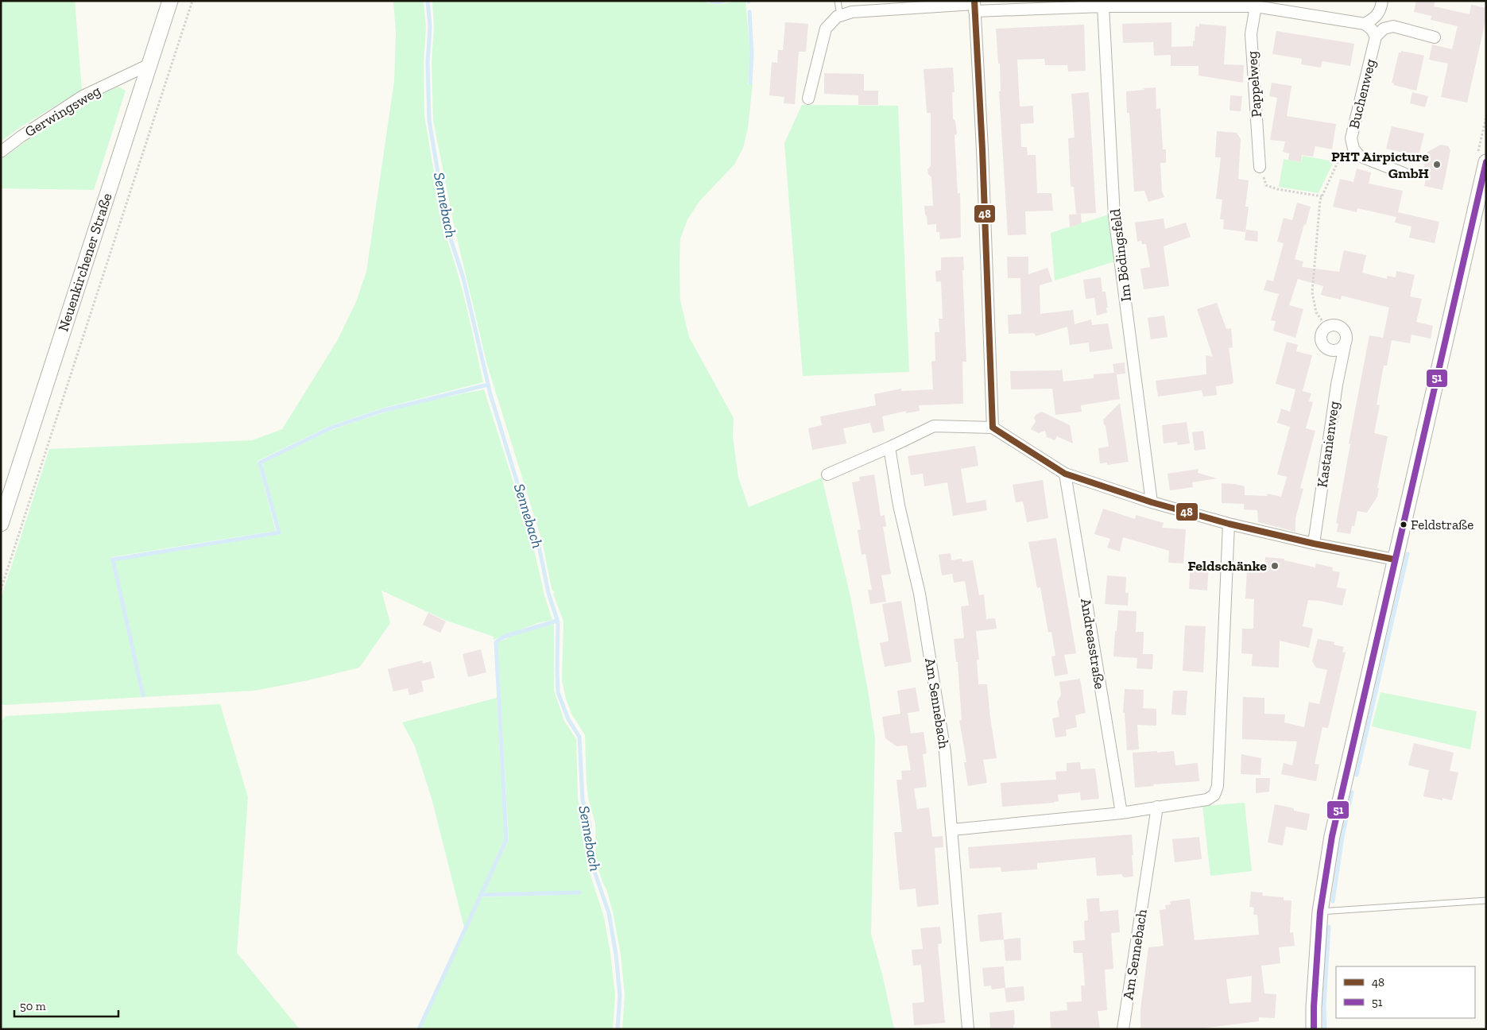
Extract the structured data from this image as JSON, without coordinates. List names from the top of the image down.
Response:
{
  "streets": {
    "main road": ["Neuenkirchener Straße"],
    "street": [
      "Pappelweg",
      "Buchenweg",
      "Gerwingsweg",
      "Im Bödingsfeld",
      "Kastanienweg",
      "Andreasstraße",
      "Am Sennebach"
    ]
  },
  "crossings": [
    ["Gerwingsweg", "Neuenkirchener Straße"]
  ],
  "water": ["Sennebach"],
  "places": ["PHT Airpicture GmbH", "Feldstraße", "Feldschänke"],
  "lines": ["transit line 48", "transit line 51"],
  "legend": ["48", "51"],
  "scale_bar": "50 m"
}
